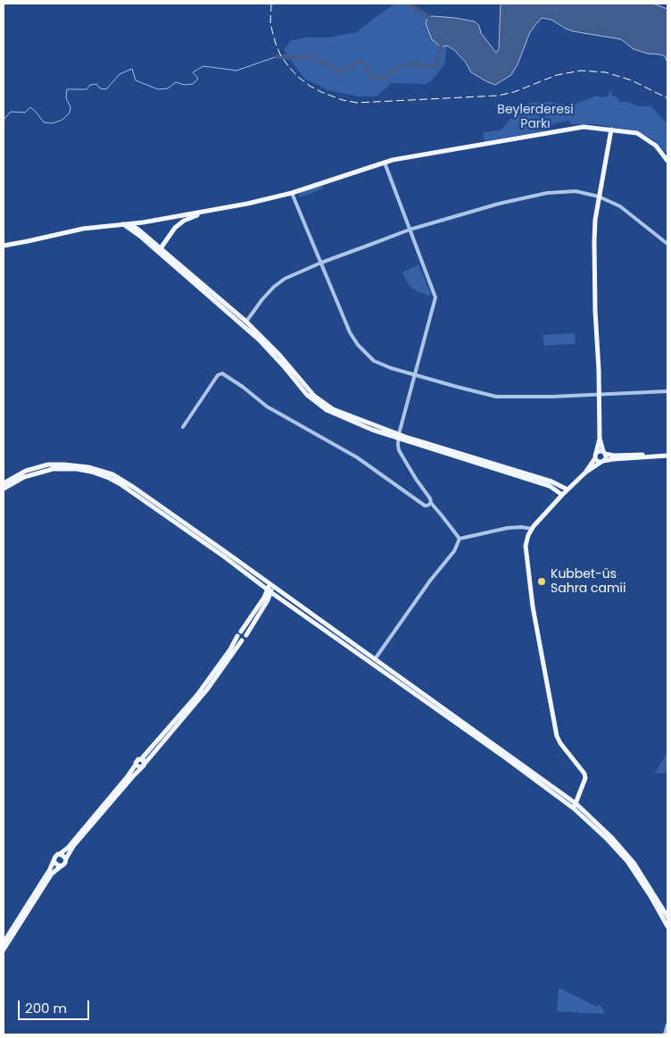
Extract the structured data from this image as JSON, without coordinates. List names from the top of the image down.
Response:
{
  "parks": ["Beylerderesi Parkı"],
  "places": ["Kubbet-üs Sahra camii"],
  "scale_bar": "200 m"
}
